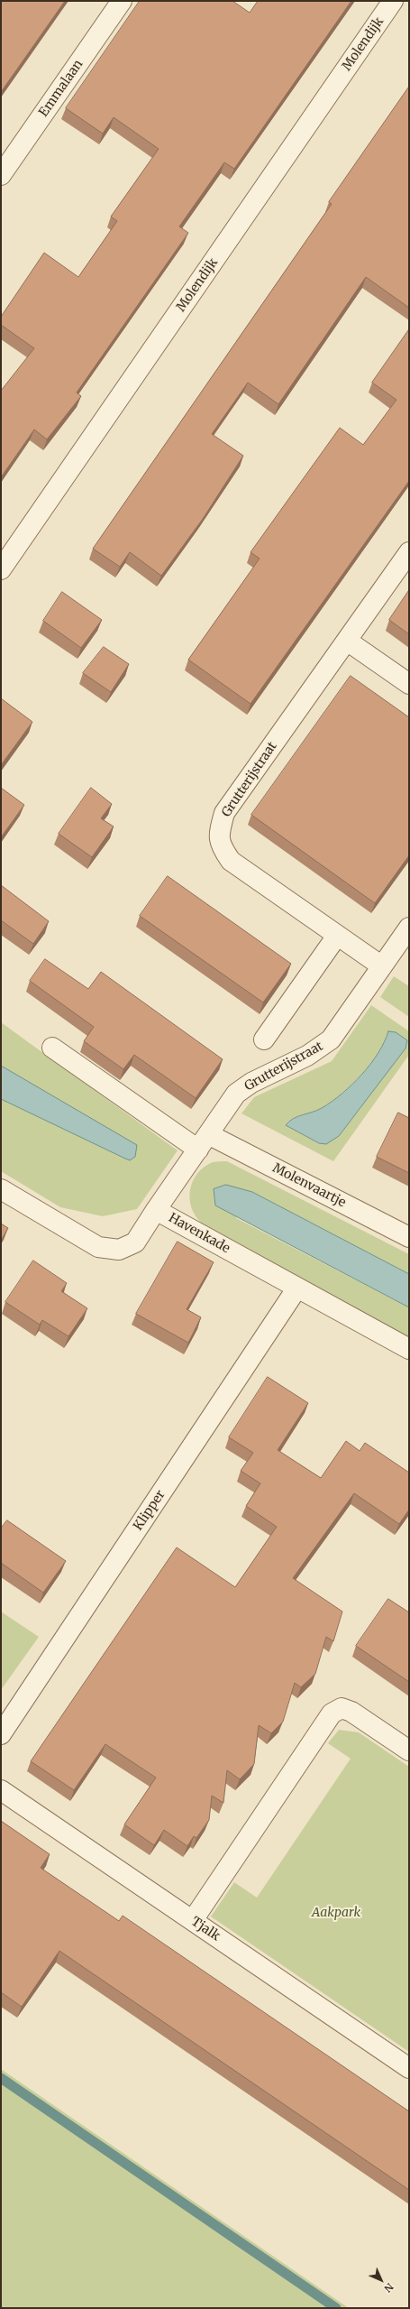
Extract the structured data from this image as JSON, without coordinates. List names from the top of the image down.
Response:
{
  "streets": {
    "street": [
      "Molendijk",
      "Emmalaan",
      "Grutterijstraat",
      "Molenvaartje",
      "Havenkade",
      "Klipper",
      "Tjalk"
    ]
  },
  "crossings": [
    ["Grutterijstraat", "Molenvaartje"],
    ["Grutterijstraat", "Havenkade"],
    ["Havenkade", "Klipper"]
  ],
  "parks": ["Aakpark"],
  "north": "bottom right"
}
